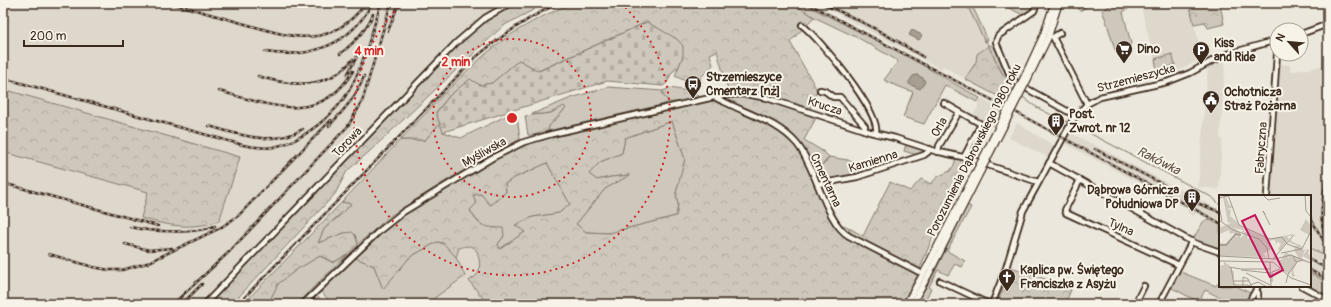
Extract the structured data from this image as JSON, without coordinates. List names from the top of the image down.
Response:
{
  "streets": {
    "main road": ["Porozumienia Dąbrowskiego 1980 roku"],
    "street": [
      "Strzemieszycka",
      "Krucza",
      "Orla",
      "Torowa",
      "Fabryczna",
      "Myśliwska",
      "Kamienna",
      "Cmentarna",
      "Tylna"
    ]
  },
  "crossings": [
    ["Krucza", "Myśliwska"],
    ["Krucza", "Cmentarna"],
    ["Myśliwska", "Cmentarna"],
    ["Kamienna", "Cmentarna"]
  ],
  "water": ["Rakówka"],
  "places": {
    "supermarket": ["Dino"],
    "parking": ["Kiss and Ride"],
    "bus stop": ["Strzemieszyce Cmentarz [nż]"],
    "public building": ["Ochotnicza Straż Pożarna"],
    "building": ["Post. Zwrot. nr 12", "Dąbrowa Górnicza Południowa DP"],
    "church": ["Kaplica pw. Świętego Franciszka z Asyżu"]
  },
  "scale_bar": "200 m",
  "north": "top left",
  "rings": ["4 min", "2 min"]
}
